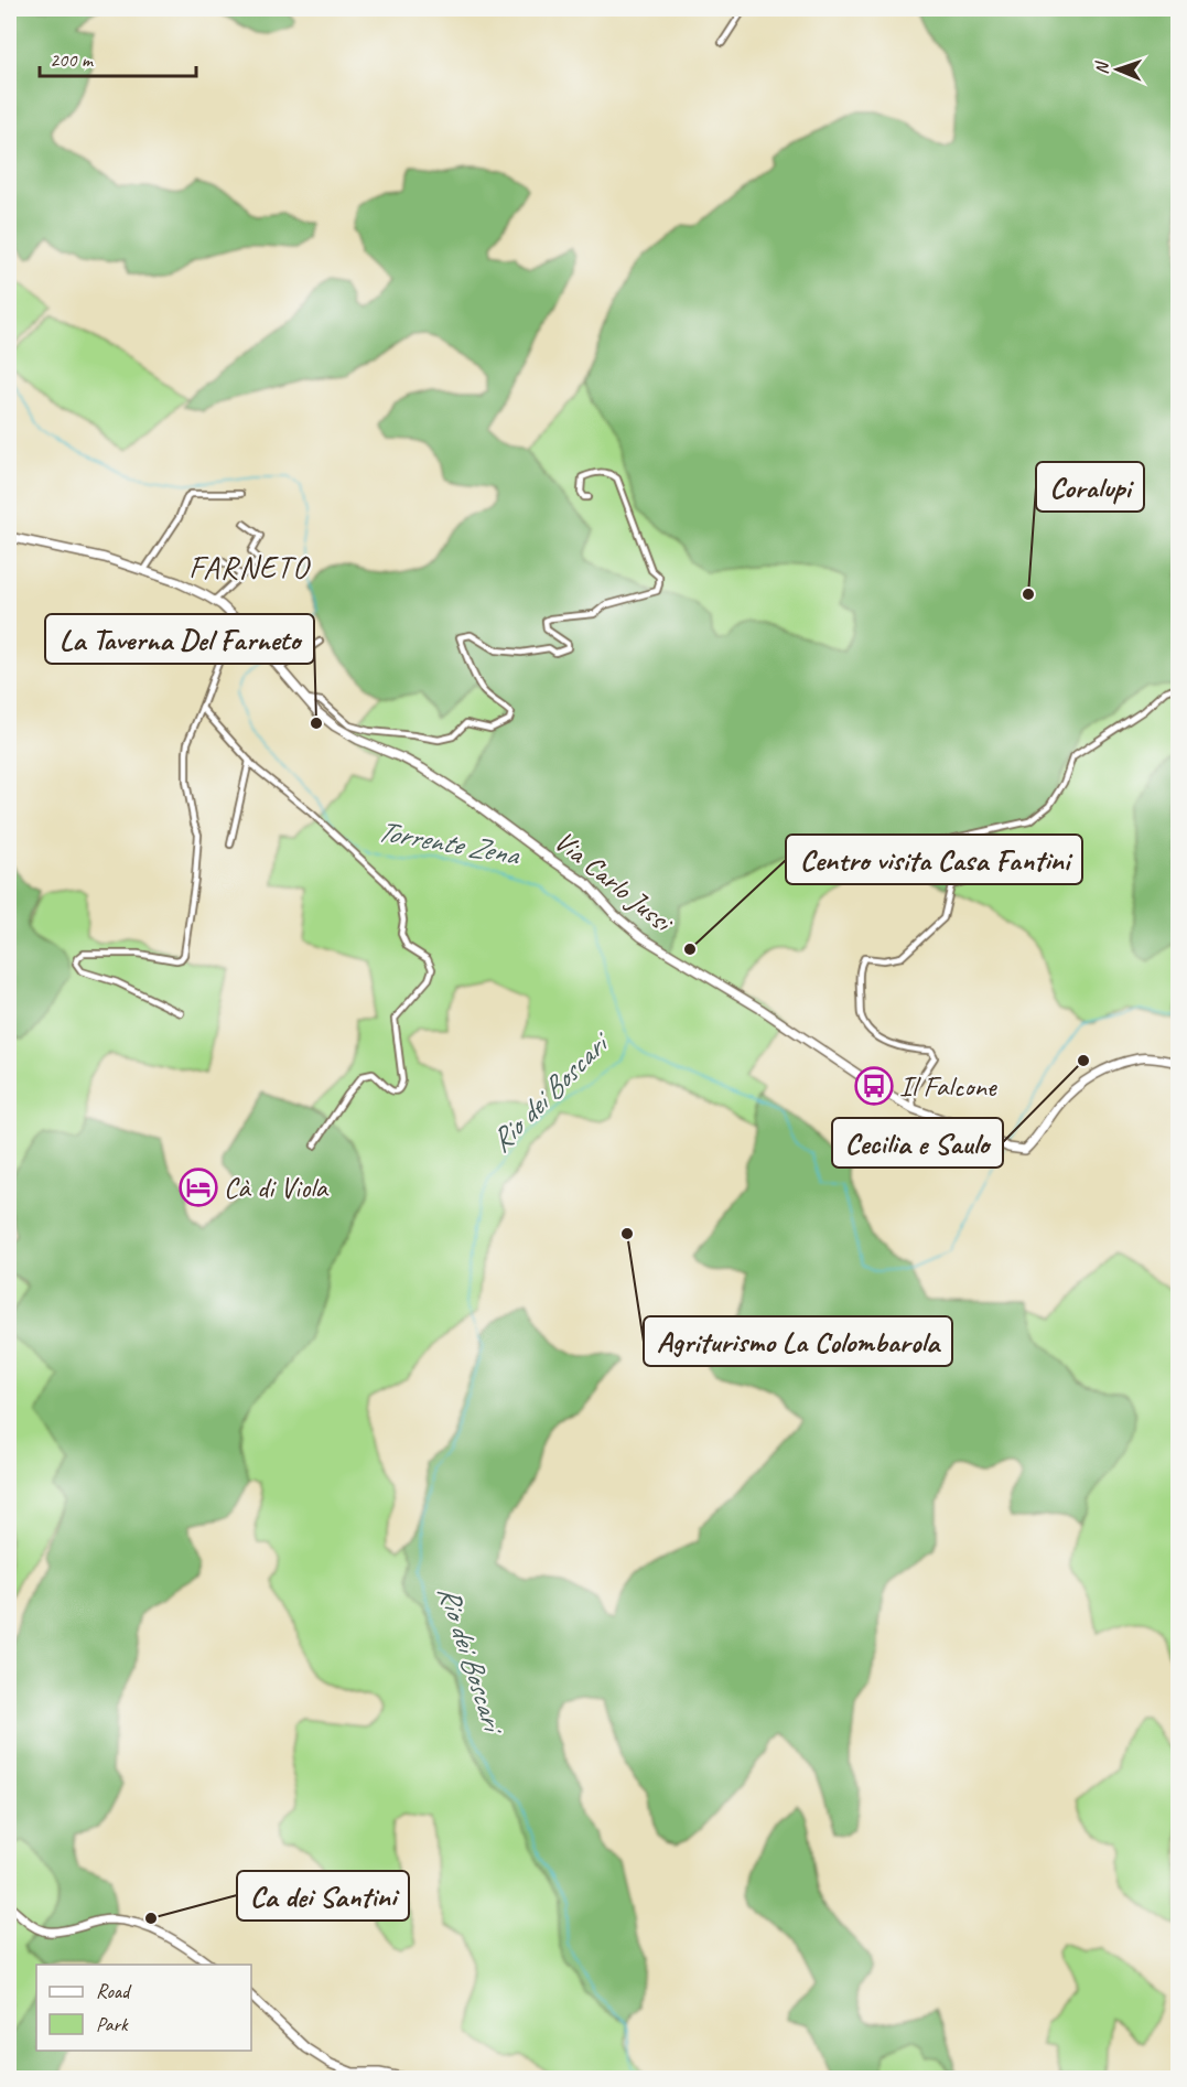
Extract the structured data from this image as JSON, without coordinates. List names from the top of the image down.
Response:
{
  "streets": {
    "street": ["Via Carlo Jussi"]
  },
  "districts": ["FARNETO"],
  "water": ["Torrente Zena", "Rio dei Boscari"],
  "places": {
    "other": [
      "Coralupi",
      "La Taverna Del Farneto",
      "Centro visita Casa Fantini",
      "Cecilia e Saulo",
      "Agriturismo La Colombarola",
      "Ca dei Santini"
    ],
    "bus stop": ["Il Falcone"],
    "hotel": ["Cà di Viola"]
  },
  "legend": ["Road", "Park"],
  "scale_bar": "200 m",
  "north": "left"
}
